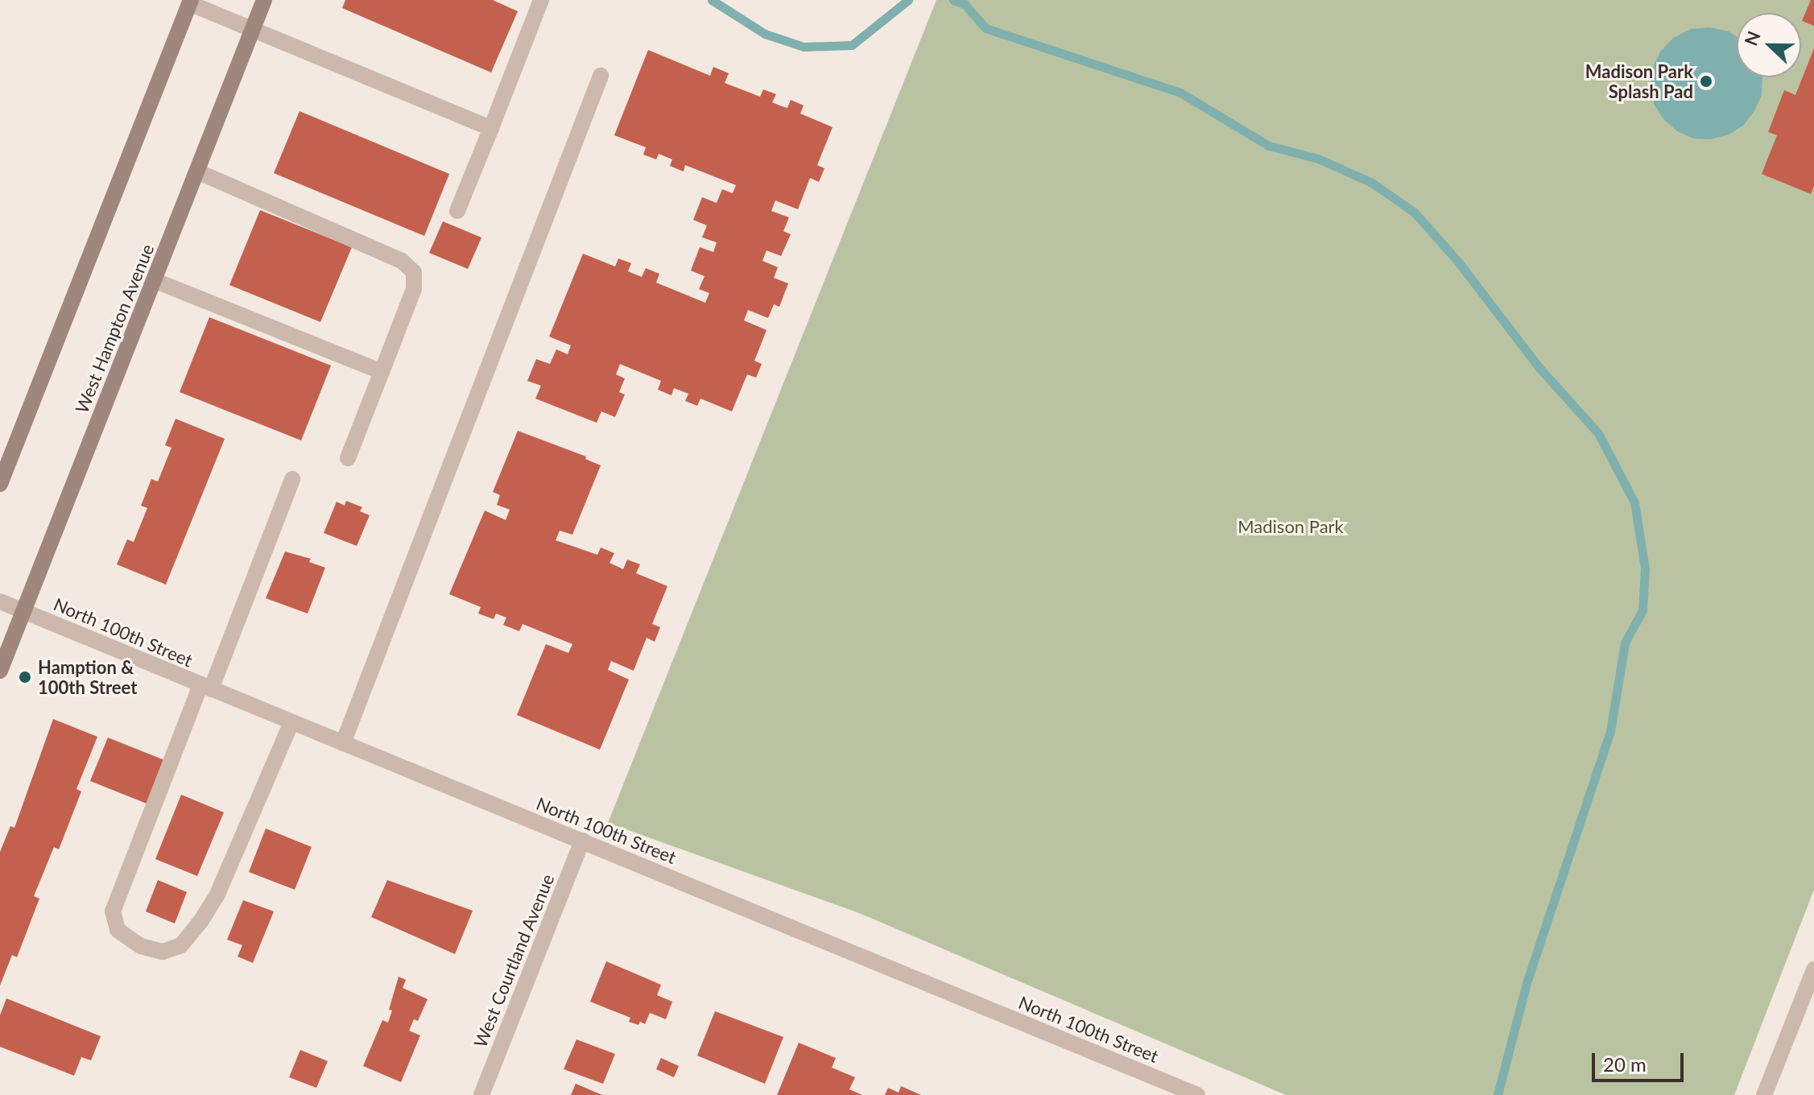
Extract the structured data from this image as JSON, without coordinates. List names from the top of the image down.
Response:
{
  "streets": {
    "main road": ["West Hampton Avenue"],
    "street": ["North 100th Street", "West Courtland Avenue"]
  },
  "crossings": [
    ["West Hampton Avenue", "North 100th Street"],
    ["North 100th Street", "West Courtland Avenue"]
  ],
  "parks": ["Madison Park"],
  "places": ["Madison Park Splash Pad", "Hamption & 100th Street"],
  "scale_bar": "20 m",
  "north": "left"
}
